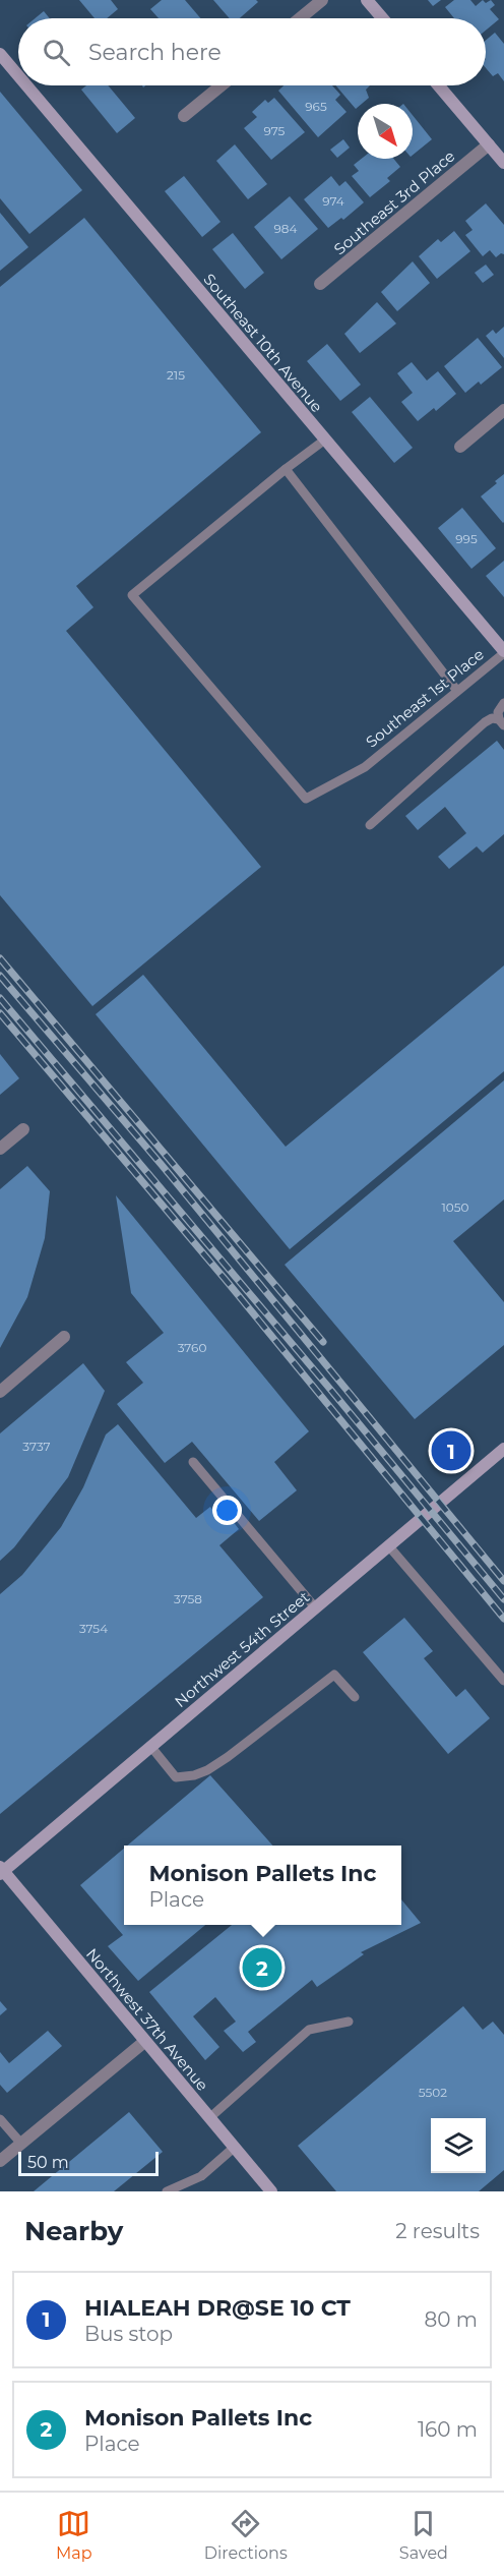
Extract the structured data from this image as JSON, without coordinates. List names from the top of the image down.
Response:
{
  "streets": {
    "street": [
      "Southeast 3rd Place",
      "Southeast 10th Avenue",
      "Northwest 54th Street",
      "Northwest 37th Avenue"
    ],
    "lane": ["Southeast 1st Place"]
  },
  "crossings": [
    ["Southeast 10th Avenue", "Southeast 1st Place"],
    ["Northwest 54th Street", "Northwest 37th Avenue"]
  ],
  "house_numbers": [
    "965",
    "975",
    "974",
    "984",
    "215",
    "995",
    "1050",
    "3760",
    "3737",
    "3758",
    "3754",
    "5502"
  ],
  "scale_bar": "50 m",
  "north": "bottom right",
  "page": {
    "search": "Search here",
    "pins": ["1", "2"],
    "popup": ["Monison Pallets Inc", "Place"],
    "scale": "50 m",
    "heading": ["Nearby", "2 results"],
    "list": [
      {
        "mark": "1",
        "name": "HIALEAH DR@SE 10 CT",
        "note": "Bus stop",
        "value": "80 m"
      },
      {
        "mark": "2",
        "name": "Monison Pallets Inc",
        "note": "Place",
        "value": "160 m"
      }
    ],
    "nav": ["Map", "Directions", "Saved"]
  }
}
